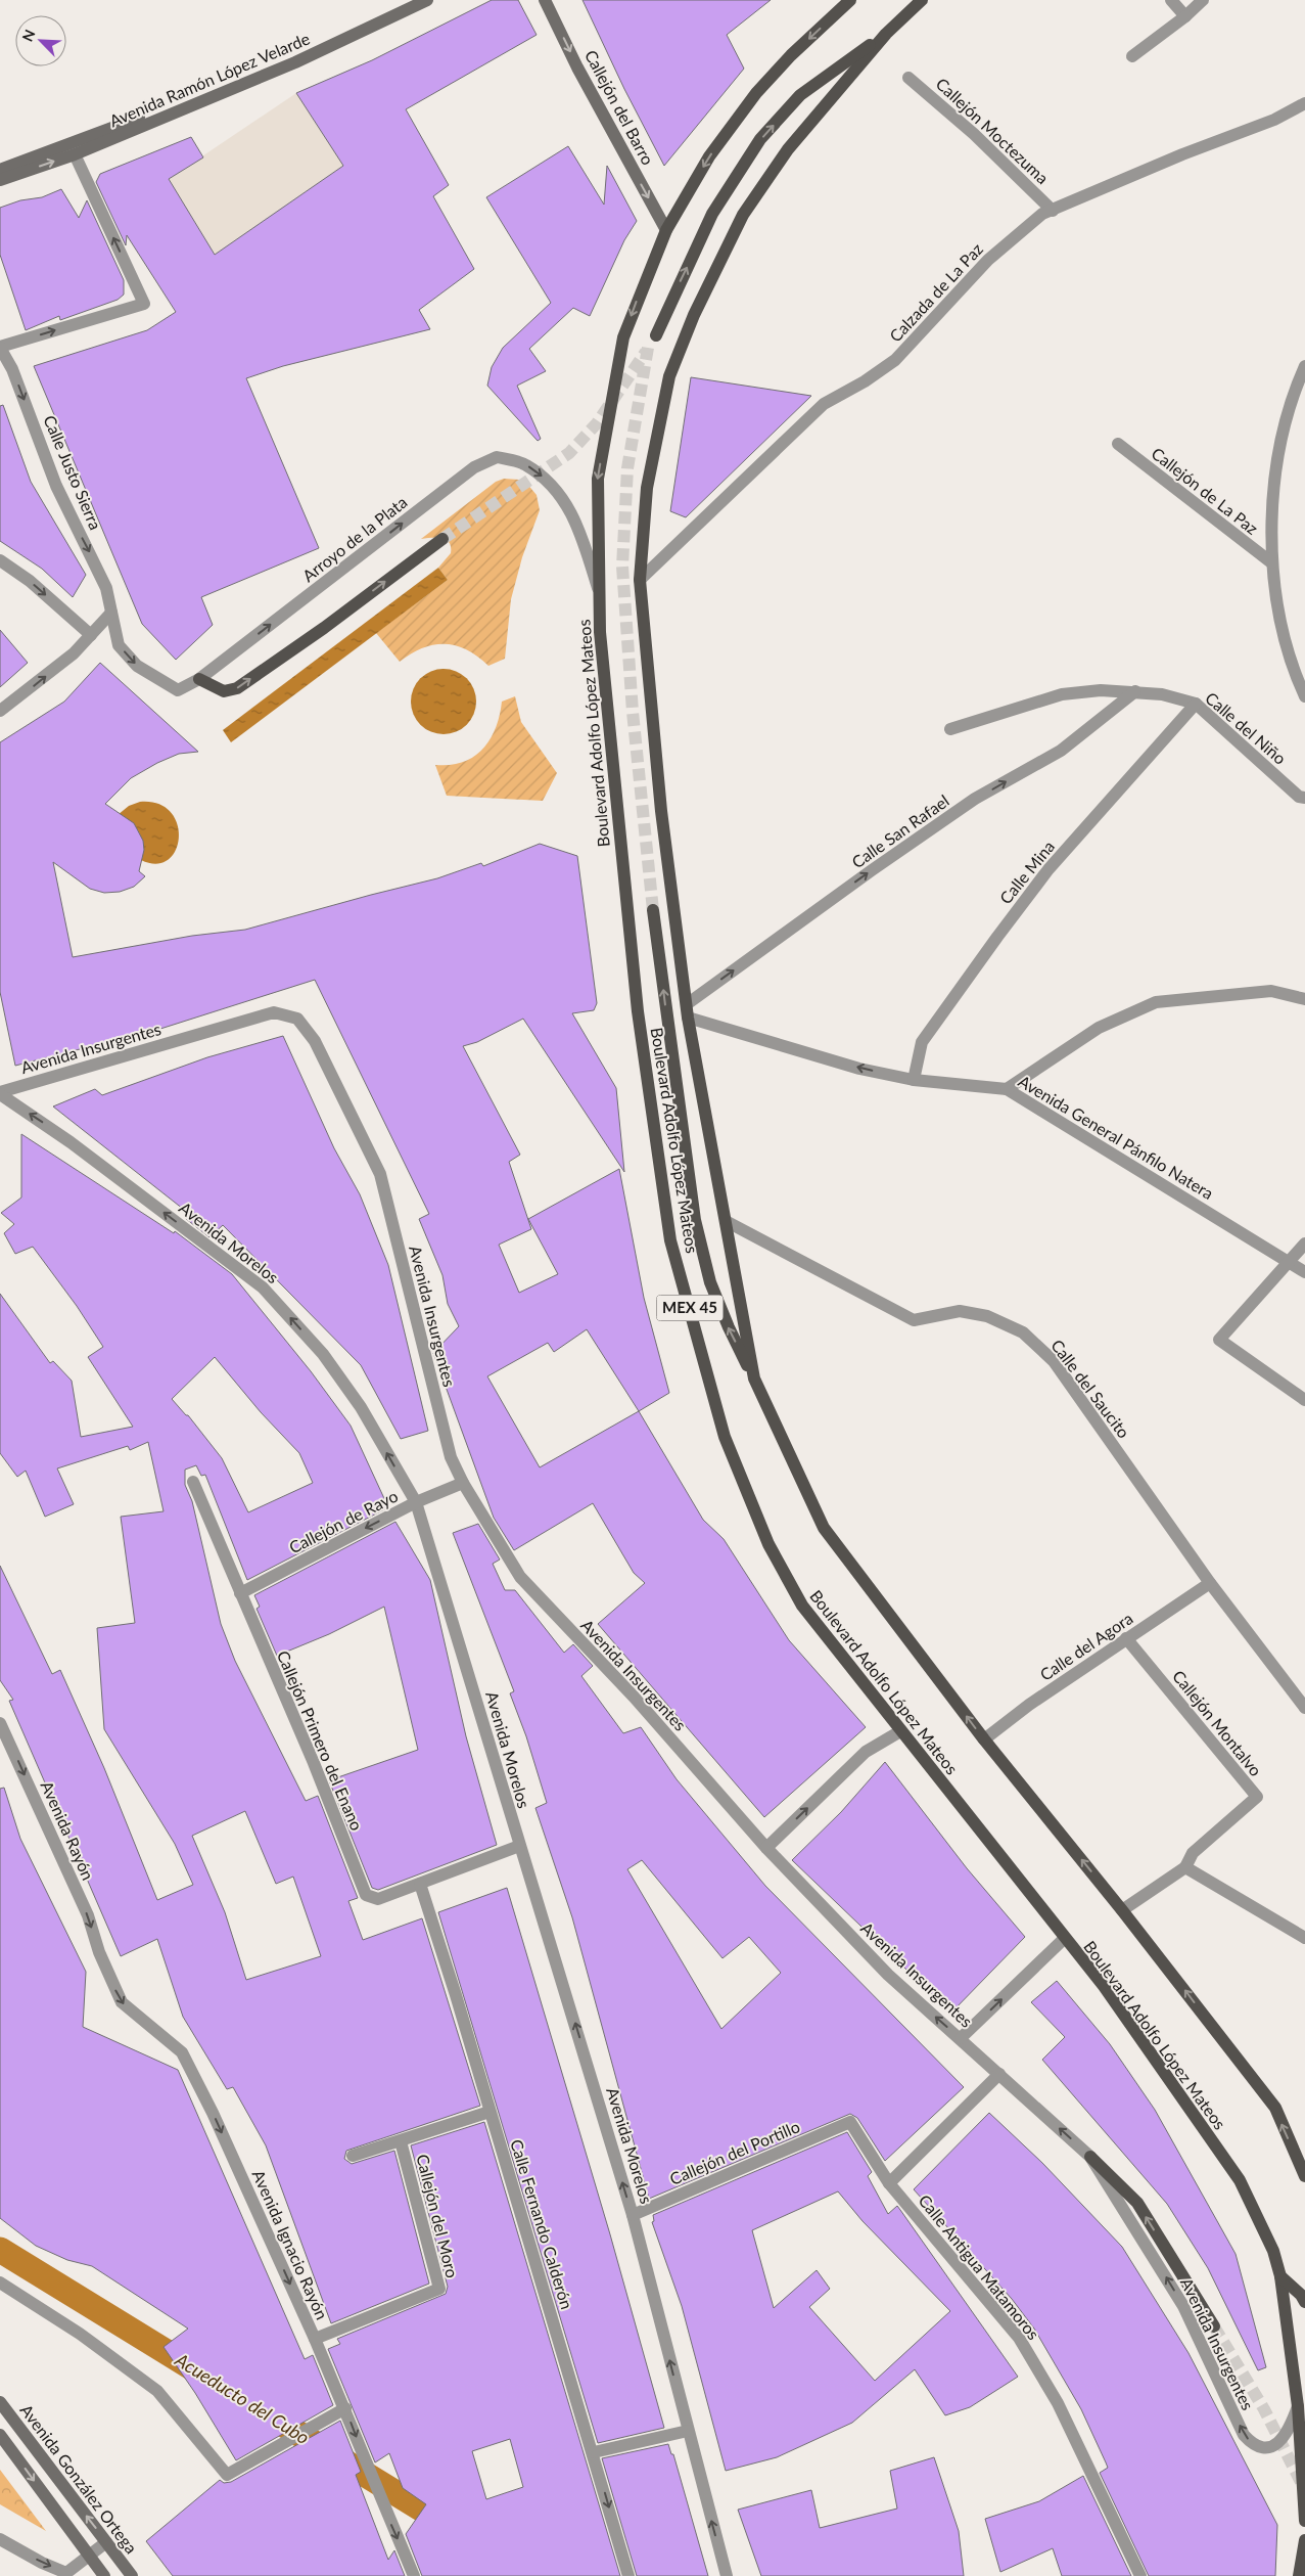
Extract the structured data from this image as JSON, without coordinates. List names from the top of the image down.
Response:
{
  "streets": {
    "main road": ["Boulevard Adolfo López Mateos", "MEX 45"],
    "street": [
      "Avenida Ramón López Velarde",
      "Callejón del Barro",
      "Callejón Moctezuma",
      "Calzada de La Paz",
      "Calle Justo Sierra",
      "Callejón de La Paz",
      "Arroyo de la Plata",
      "Calle del Niño",
      "Calle San Rafael",
      "Calle Mina",
      "Avenida Insurgentes",
      "Avenida General Pánfilo Natera",
      "Avenida Morelos",
      "Calle del Saucito",
      "Callejón de Rayo",
      "Calle del Agora",
      "Callejón Montalvo",
      "Callejón Primero del Enano",
      "Avenida Rayón",
      "Callejón del Portillo",
      "Callejón del Moro",
      "Calle Fernando Calderón",
      "Avenida Ignacio Rayón",
      "Calle Antigua Matamoros",
      "Avenida González Ortega"
    ]
  },
  "crossings": [
    ["Callejón del Barro", "Boulevard Adolfo López Mateos"],
    ["Callejón Moctezuma", "Calzada de La Paz"],
    ["Calzada de La Paz", "Boulevard Adolfo López Mateos"],
    ["Calle Justo Sierra", "Arroyo de la Plata"],
    ["Arroyo de la Plata", "Boulevard Adolfo López Mateos"],
    ["Calle del Niño", "Calle San Rafael"],
    ["Calle del Niño", "Calle Mina"],
    ["Boulevard Adolfo López Mateos", "Calle San Rafael"],
    ["Boulevard Adolfo López Mateos", "Avenida Insurgentes"],
    ["Boulevard Adolfo López Mateos", "Avenida General Pánfilo Natera"],
    ["Boulevard Adolfo López Mateos", "Calle del Saucito"],
    ["Boulevard Adolfo López Mateos", "Calle del Agora"],
    ["Boulevard Adolfo López Mateos", "Callejón Montalvo"],
    ["Calle Mina", "Avenida General Pánfilo Natera"],
    ["Avenida Insurgentes", "Avenida Morelos"],
    ["Avenida Insurgentes", "Callejón de Rayo"],
    ["Avenida Morelos", "Callejón de Rayo"],
    ["Avenida Morelos", "Callejón del Portillo"],
    ["Calle del Saucito", "Calle del Agora"],
    ["Callejón de Rayo", "Callejón Primero del Enano"],
    ["Calle del Agora", "Callejón Montalvo"],
    ["Callejón Primero del Enano", "Calle Fernando Calderón"],
    ["Avenida Rayón", "Avenida Ignacio Rayón"],
    ["Callejón del Portillo", "Calle Antigua Matamoros"],
    ["Callejón del Moro", "Avenida Ignacio Rayón"]
  ],
  "one_way": [
    "Callejón del Barro",
    "Calle Justo Sierra",
    "Calle San Rafael",
    "Avenida Morelos",
    "Callejón de Rayo",
    "Avenida Rayón",
    "Avenida Ignacio Rayón"
  ],
  "water": ["Acueducto del Cubo"],
  "north": "top left"
}
